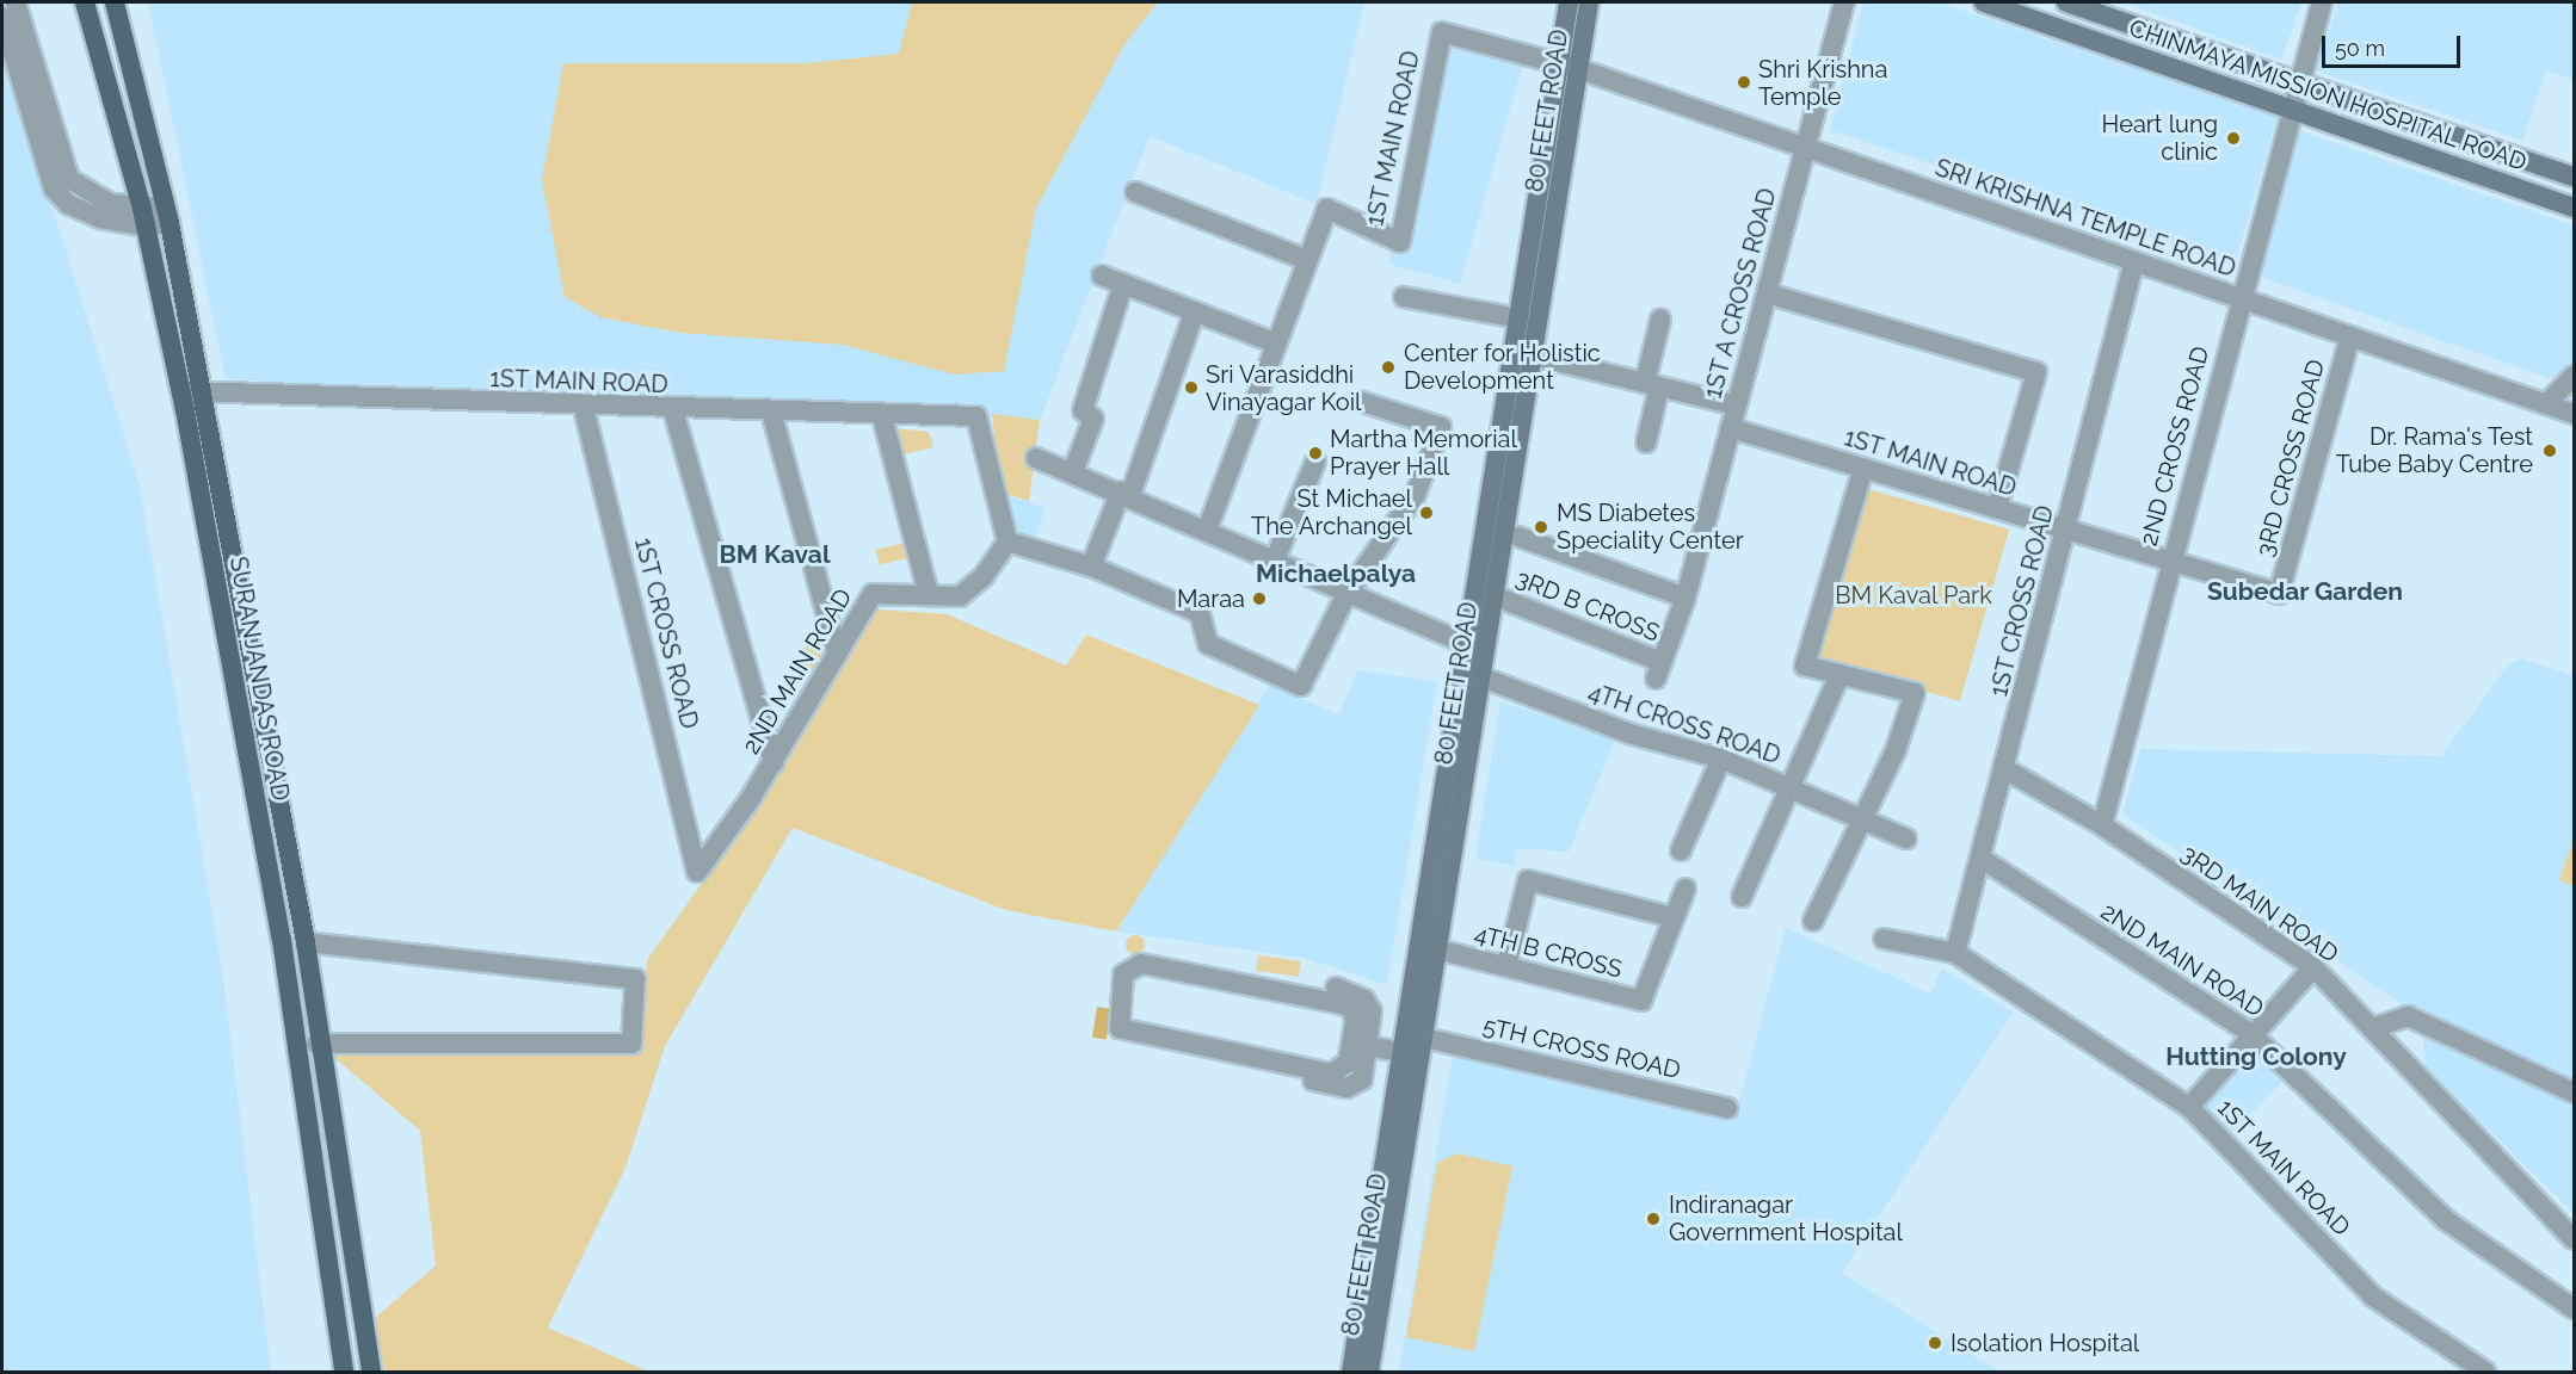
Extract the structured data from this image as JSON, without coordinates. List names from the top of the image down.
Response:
{
  "streets": {
    "main road": ["CHINMAYA MISSION HOSPITAL ROAD", "80 FEET ROAD", "SURANJANDAS ROAD"],
    "street": [
      "1ST MAIN ROAD",
      "SRI KRISHNA TEMPLE ROAD",
      "1ST A CROSS ROAD",
      "2ND CROSS ROAD",
      "3RD CROSS ROAD",
      "1ST CROSS ROAD",
      "3RD B CROSS",
      "2ND MAIN ROAD",
      "4TH CROSS ROAD",
      "3RD MAIN ROAD",
      "4TH B CROSS",
      "5TH CROSS ROAD"
    ]
  },
  "crossings": [
    ["CHINMAYA MISSION HOSPITAL ROAD", "2ND CROSS ROAD"],
    ["80 FEET ROAD", "1ST MAIN ROAD"],
    ["80 FEET ROAD", "SRI KRISHNA TEMPLE ROAD"],
    ["80 FEET ROAD", "3RD B CROSS"],
    ["80 FEET ROAD", "4TH CROSS ROAD"],
    ["80 FEET ROAD", "4TH B CROSS"],
    ["80 FEET ROAD", "5TH CROSS ROAD"],
    ["1ST MAIN ROAD", "SRI KRISHNA TEMPLE ROAD"],
    ["1ST MAIN ROAD", "1ST A CROSS ROAD"],
    ["1ST MAIN ROAD", "2ND CROSS ROAD"],
    ["1ST MAIN ROAD", "3RD CROSS ROAD"],
    ["1ST MAIN ROAD", "1ST CROSS ROAD"],
    ["1ST MAIN ROAD", "2ND MAIN ROAD"],
    ["1ST MAIN ROAD", "SURANJANDAS ROAD"],
    ["SRI KRISHNA TEMPLE ROAD", "1ST A CROSS ROAD"],
    ["SRI KRISHNA TEMPLE ROAD", "2ND CROSS ROAD"],
    ["SRI KRISHNA TEMPLE ROAD", "3RD CROSS ROAD"],
    ["SRI KRISHNA TEMPLE ROAD", "1ST CROSS ROAD"],
    ["1ST A CROSS ROAD", "3RD B CROSS"],
    ["2ND CROSS ROAD", "3RD MAIN ROAD"],
    ["1ST CROSS ROAD", "2ND MAIN ROAD"],
    ["1ST CROSS ROAD", "3RD MAIN ROAD"]
  ],
  "districts": [
    "BM Kaval",
    "Michaelpalya",
    "Subedar Garden",
    "Hutting Colony"
  ],
  "parks": ["BM Kaval Park"],
  "places": [
    "Shri Krishna Temple",
    "Heart lung clinic",
    "Center for Holistic Development",
    "Sri Varasiddhi Vinayagar Koil",
    "Dr. Rama's Test Tube Baby Centre",
    "Martha Memorial Prayer Hall",
    "St Michael The Archangel",
    "MS Diabetes Speciality Center",
    "Maraa",
    "Indiranagar Government Hospital",
    "Isolation Hospital"
  ],
  "scale_bar": "50 m"
}
